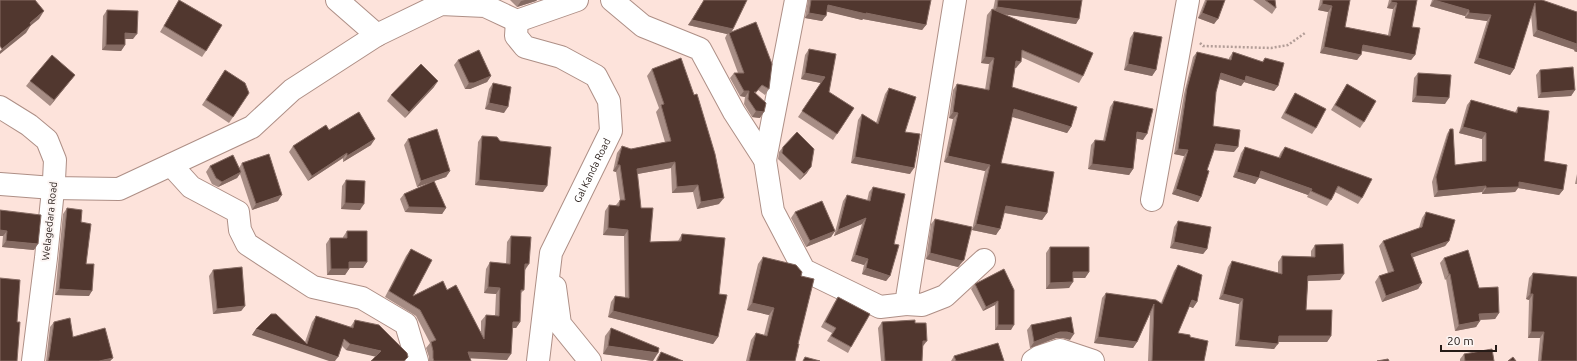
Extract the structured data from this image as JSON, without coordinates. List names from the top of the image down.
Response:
{
  "streets": {
    "street": ["Gal Kanda Road", "Welagedara Road"]
  },
  "scale_bar": "20 m"
}
